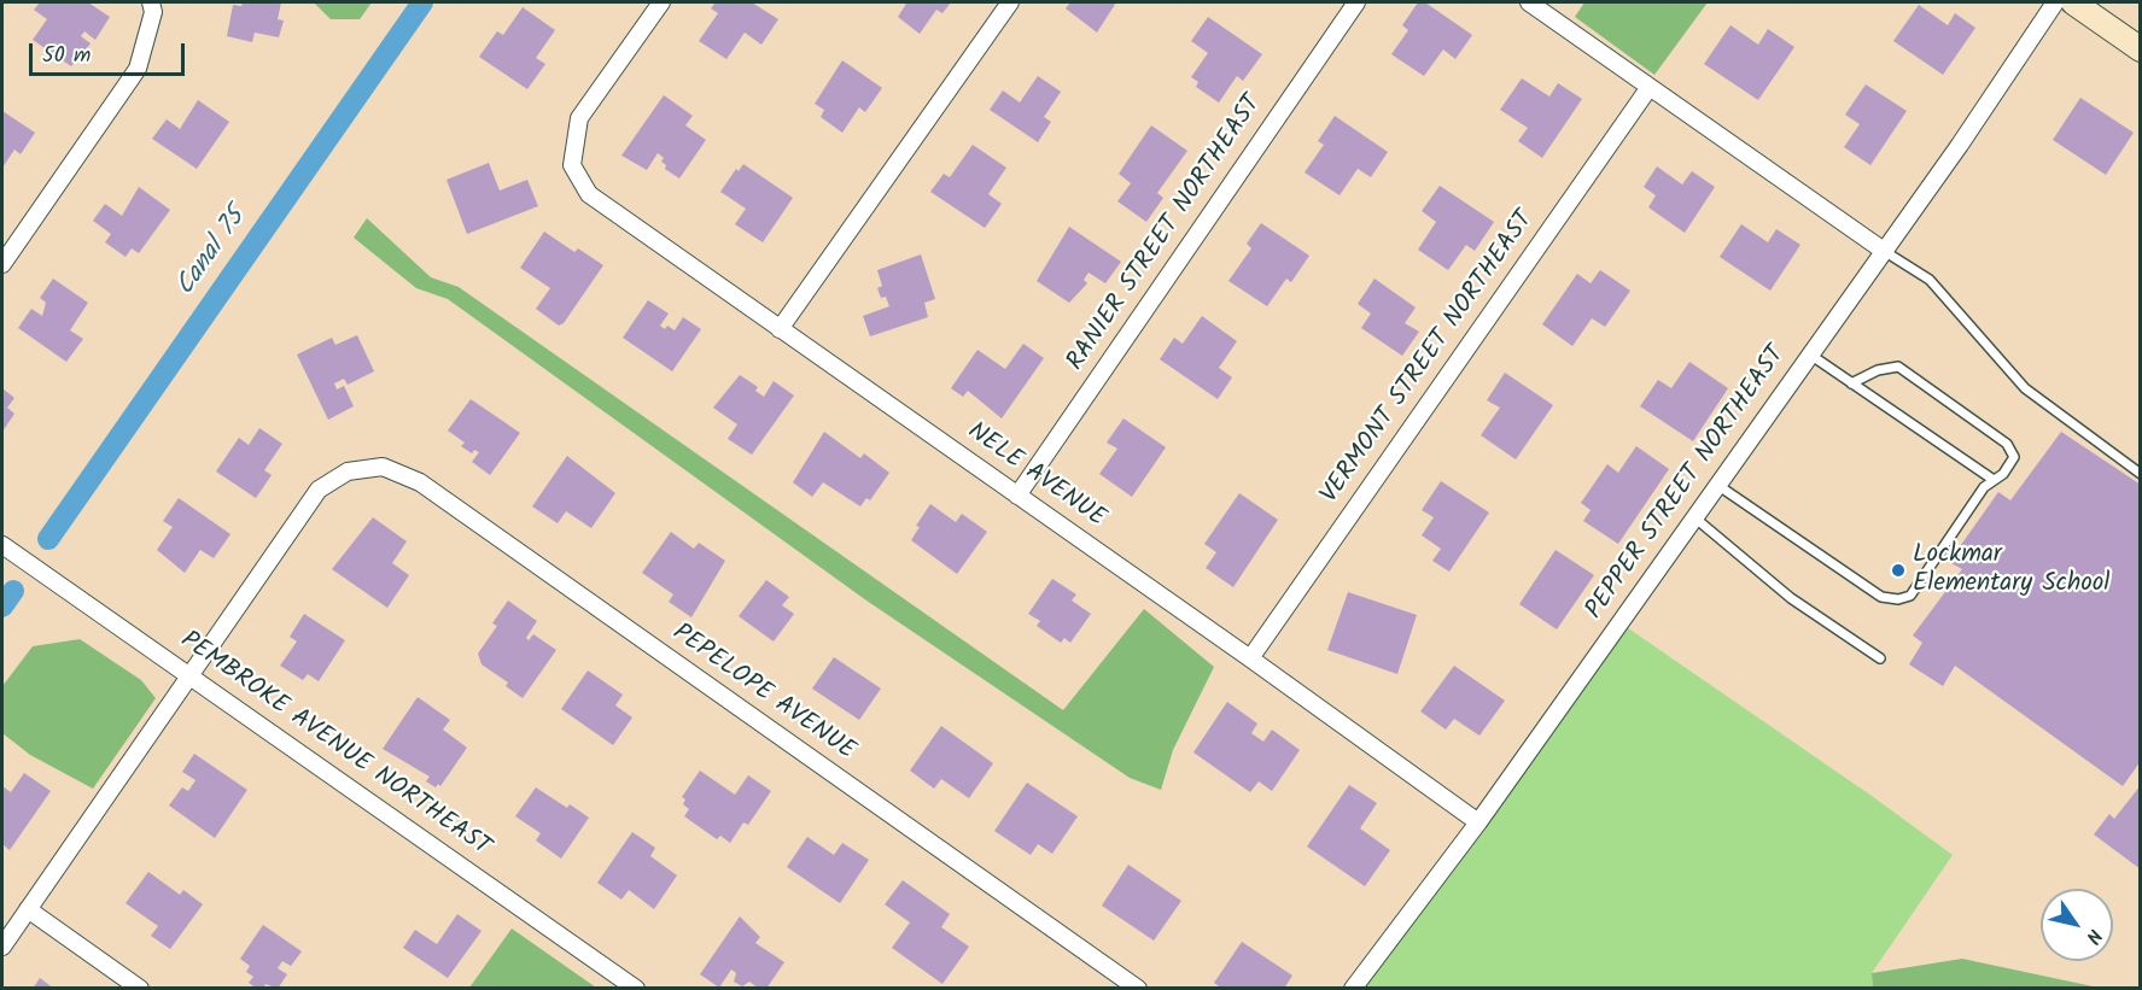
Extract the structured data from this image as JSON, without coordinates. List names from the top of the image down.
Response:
{
  "streets": {
    "street": [
      "RANIER STREET NORTHEAST",
      "VERMONT STREET NORTHEAST",
      "NELE AVENUE",
      "PEPPER STREET NORTHEAST",
      "PEPELOPE AVENUE",
      "PEMBROKE AVENUE NORTHEAST"
    ]
  },
  "crossings": [
    ["RANIER STREET NORTHEAST", "NELE AVENUE"],
    ["VERMONT STREET NORTHEAST", "NELE AVENUE"],
    ["NELE AVENUE", "PEPPER STREET NORTHEAST"],
    ["PEPELOPE AVENUE", "PEMBROKE AVENUE NORTHEAST"]
  ],
  "water": ["Canal 75"],
  "places": ["Lockmar Elementary School"],
  "scale_bar": "50 m",
  "north": "bottom right"
}
